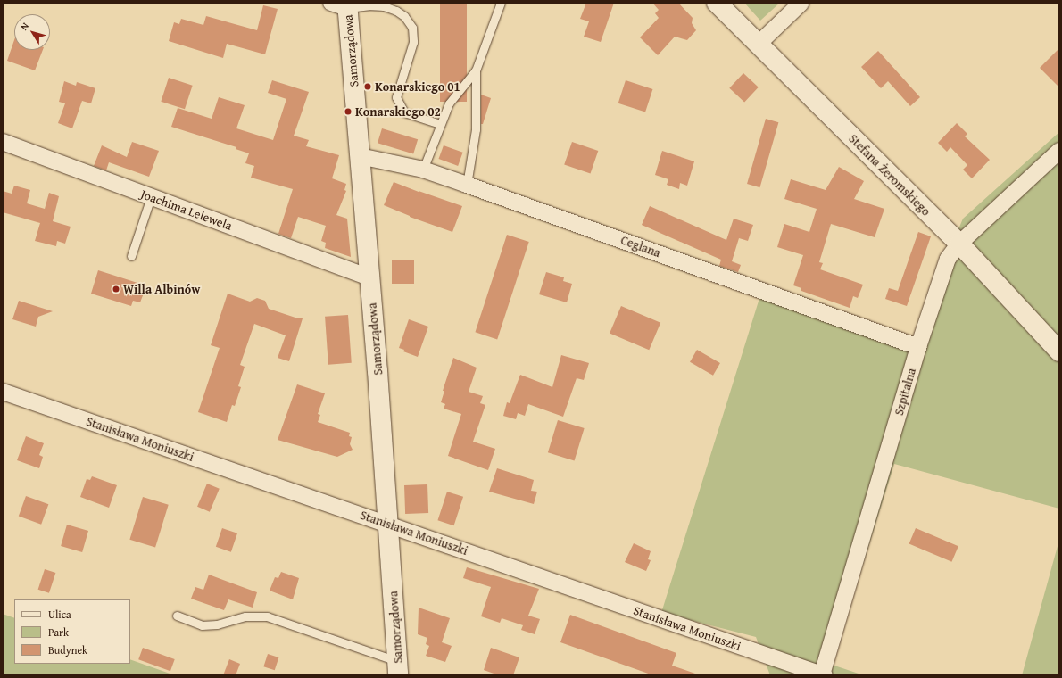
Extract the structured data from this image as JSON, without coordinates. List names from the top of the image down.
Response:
{
  "streets": {
    "street": [
      "Samorządowa",
      "Stefana Żeromskiego",
      "Joachima Lelewela",
      "Ceglana",
      "Szpitalna",
      "Stanisława Moniuszki"
    ]
  },
  "crossings": [
    ["Samorządowa", "Joachima Lelewela"],
    ["Samorządowa", "Ceglana"],
    ["Samorządowa", "Stanisława Moniuszki"],
    ["Stefana Żeromskiego", "Szpitalna"],
    ["Ceglana", "Szpitalna"],
    ["Szpitalna", "Stanisława Moniuszki"]
  ],
  "places": ["Konarskiego 01", "Konarskiego 02", "Willa Albinów"],
  "legend": ["Ulica", "Park", "Budynek"],
  "north": "top left"
}
